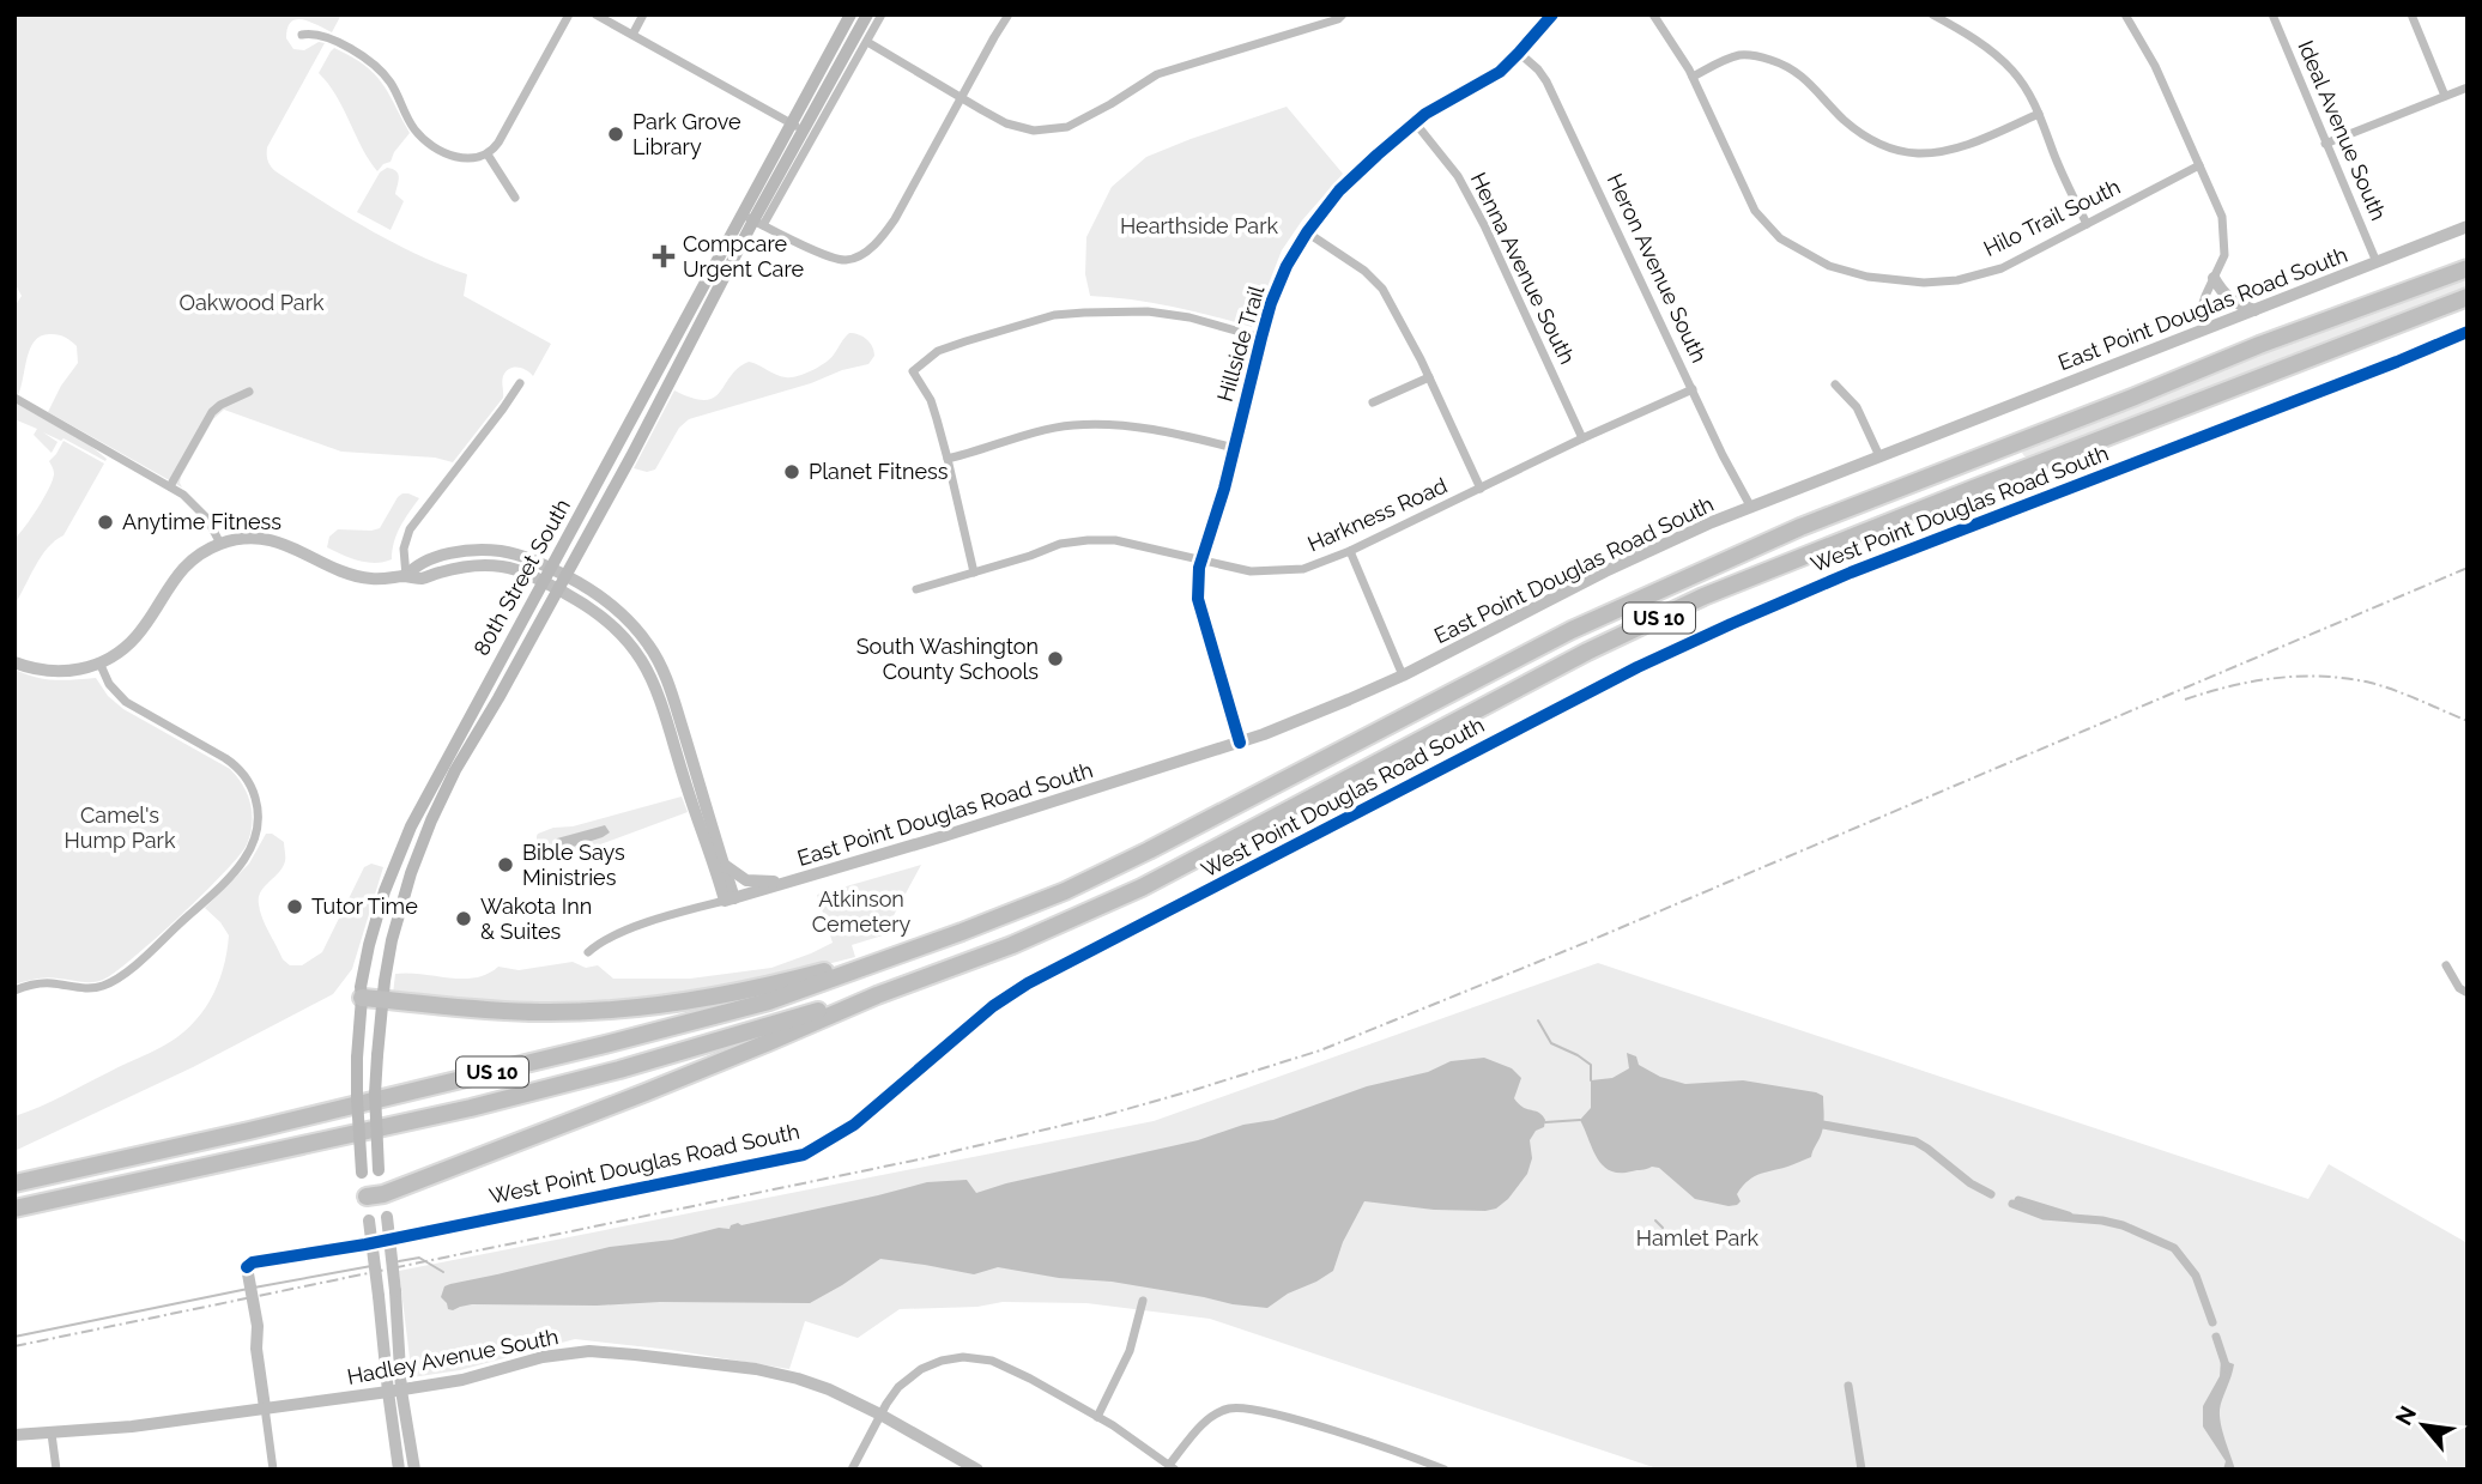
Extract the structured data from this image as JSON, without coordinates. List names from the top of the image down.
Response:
{
  "streets": {
    "highway": ["US 10"],
    "main road": ["80th Street South"],
    "street": [
      "Ideal Avenue South",
      "Hilo Trail South",
      "Henna Avenue South",
      "Heron Avenue South",
      "East Point Douglas Road South",
      "Hillside Trail",
      "West Point Douglas Road South",
      "Harkness Road",
      "Hadley Avenue South"
    ]
  },
  "crossings": [
    ["Ideal Avenue South", "East Point Douglas Road South"],
    ["Henna Avenue South", "Hillside Trail"],
    ["Henna Avenue South", "Harkness Road"],
    ["Heron Avenue South", "East Point Douglas Road South"],
    ["Heron Avenue South", "Hillside Trail"],
    ["Heron Avenue South", "Harkness Road"],
    ["East Point Douglas Road South", "Hillside Trail"],
    ["Hillside Trail", "Harkness Road"],
    ["West Point Douglas Road South", "Hadley Avenue South"]
  ],
  "parks": [
    "Hearthside Park",
    "Oakwood Park",
    "Camel's Hump Park",
    "Atkinson Cemetery",
    "Hamlet Park"
  ],
  "places": {
    "other": [
      "Park Grove Library",
      "Planet Fitness",
      "Anytime Fitness",
      "South Washington County Schools",
      "Bible Says Ministries",
      "Tutor Time",
      "Wakota Inn & Suites"
    ],
    "health": ["Compcare Urgent Care"]
  },
  "north": "top left"
}
